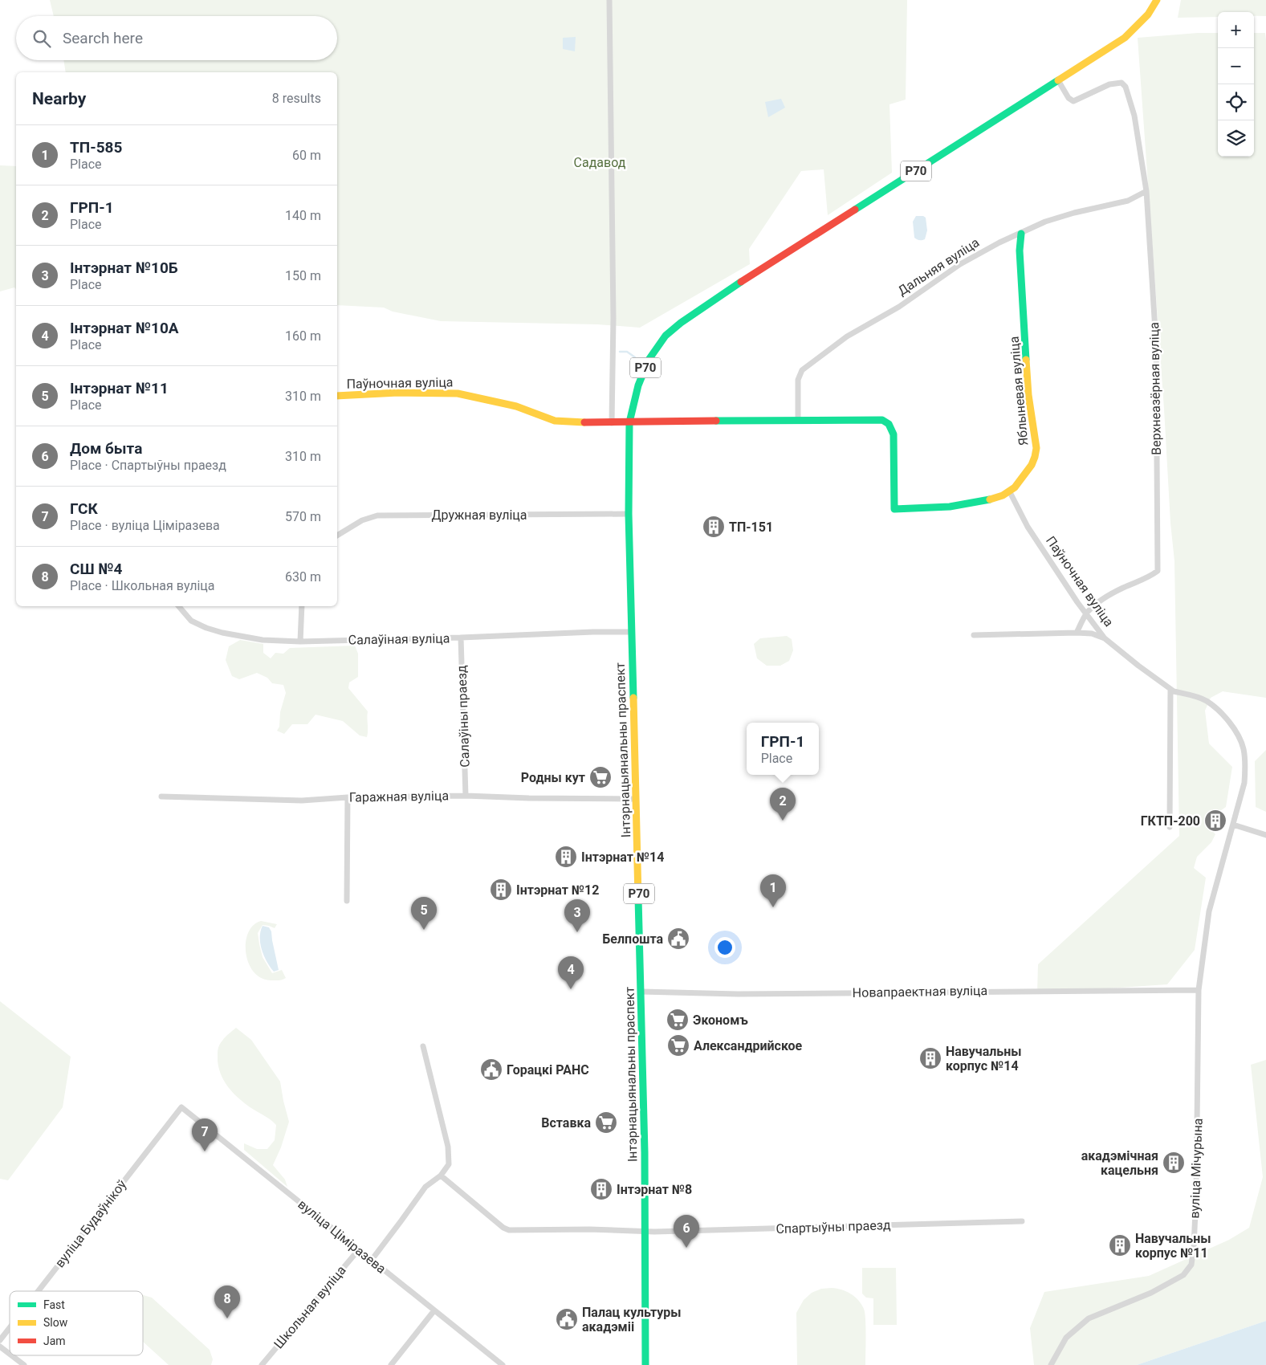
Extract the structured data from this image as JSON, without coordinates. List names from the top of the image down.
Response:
{
  "streets": {
    "main road": [
      "Р70",
      "Паўночная вуліца",
      "Яблыневая вуліца",
      "Інтэрнацыянальны праспект"
    ],
    "street": [
      "Дальняя вуліца",
      "Верхнеазёрная вуліца",
      "Дружная вуліца",
      "Салаўіная вуліца",
      "Салаўіны праезд",
      "Гаражная вуліца",
      "Новапраектная вуліца",
      "вуліца Мічурына",
      "вуліца Будаўнікоў",
      "Спартыўны праезд",
      "вуліца Ціміразева",
      "Школьная вуліца"
    ]
  },
  "crossings": [
    ["Р70", "Паўночная вуліца"],
    ["Р70", "Верхнеазёрная вуліца"],
    ["Р70", "Інтэрнацыянальны праспект"],
    ["Дальняя вуліца", "Верхнеазёрная вуліца"],
    ["Дальняя вуліца", "Яблыневая вуліца"],
    ["Паўночная вуліца", "Верхнеазёрная вуліца"],
    ["Паўночная вуліца", "Яблыневая вуліца"],
    ["Паўночная вуліца", "Інтэрнацыянальны праспект"],
    ["Паўночная вуліца", "вуліца Мічурына"],
    ["Дружная вуліца", "Інтэрнацыянальны праспект"],
    ["Салаўіная вуліца", "Салаўіны праезд"],
    ["Салаўіная вуліца", "Інтэрнацыянальны праспект"],
    ["Салаўіны праезд", "Гаражная вуліца"],
    ["Інтэрнацыянальны праспект", "Гаражная вуліца"],
    ["Інтэрнацыянальны праспект", "Новапраектная вуліца"],
    ["Інтэрнацыянальны праспект", "Спартыўны праезд"],
    ["Новапраектная вуліца", "вуліца Мічурына"],
    ["вуліца Будаўнікоў", "вуліца Ціміразева"],
    ["вуліца Ціміразева", "Школьная вуліца"]
  ],
  "parks": ["Садавод"],
  "places": {
    "building": [
      "ТП-151",
      "ГКТП-200",
      "Інтэрнат №14",
      "Інтэрнат №12",
      "Навучальны корпус №14",
      "акадэмічная кацельня",
      "Інтэрнат №8",
      "Навучальны корпус №11"
    ],
    "supermarket": [
      "Родны кут",
      "Экономъ",
      "Александрийское",
      "Вставка"
    ],
    "public building": ["Белпошта", "Горацкі РАНС", "Палац культуры акадэміі"]
  },
  "legend": ["Fast", "Slow", "Jam"],
  "page": {
    "map_buttons": ["+", "−"],
    "search": "Search here",
    "heading": ["Nearby", "8 results"],
    "list": [
      {
        "mark": "1",
        "name": "ТП-585",
        "note": "Place",
        "value": "60 m"
      },
      {
        "mark": "2",
        "name": "ГРП-1",
        "note": "Place",
        "value": "140 m"
      },
      {
        "mark": "3",
        "name": "Інтэрнат №10Б",
        "note": "Place",
        "value": "150 m"
      },
      {
        "mark": "4",
        "name": "Інтэрнат №10А",
        "note": "Place",
        "value": "160 m"
      },
      {
        "mark": "5",
        "name": "Інтэрнат №11",
        "note": "Place",
        "value": "310 m"
      },
      {
        "mark": "6",
        "name": "Дом быта",
        "note": "Place · Спартыўны праезд",
        "value": "310 m"
      },
      {
        "mark": "7",
        "name": "ГСК",
        "note": "Place · вуліца Ціміразева",
        "value": "570 m"
      },
      {
        "mark": "8",
        "name": "СШ №4",
        "note": "Place · Школьная вуліца",
        "value": "630 m"
      }
    ],
    "popup": ["ГРП-1", "Place"],
    "pins": [
      "2",
      "1",
      "5",
      "3",
      "4",
      "7",
      "6",
      "8"
    ]
  }
}
